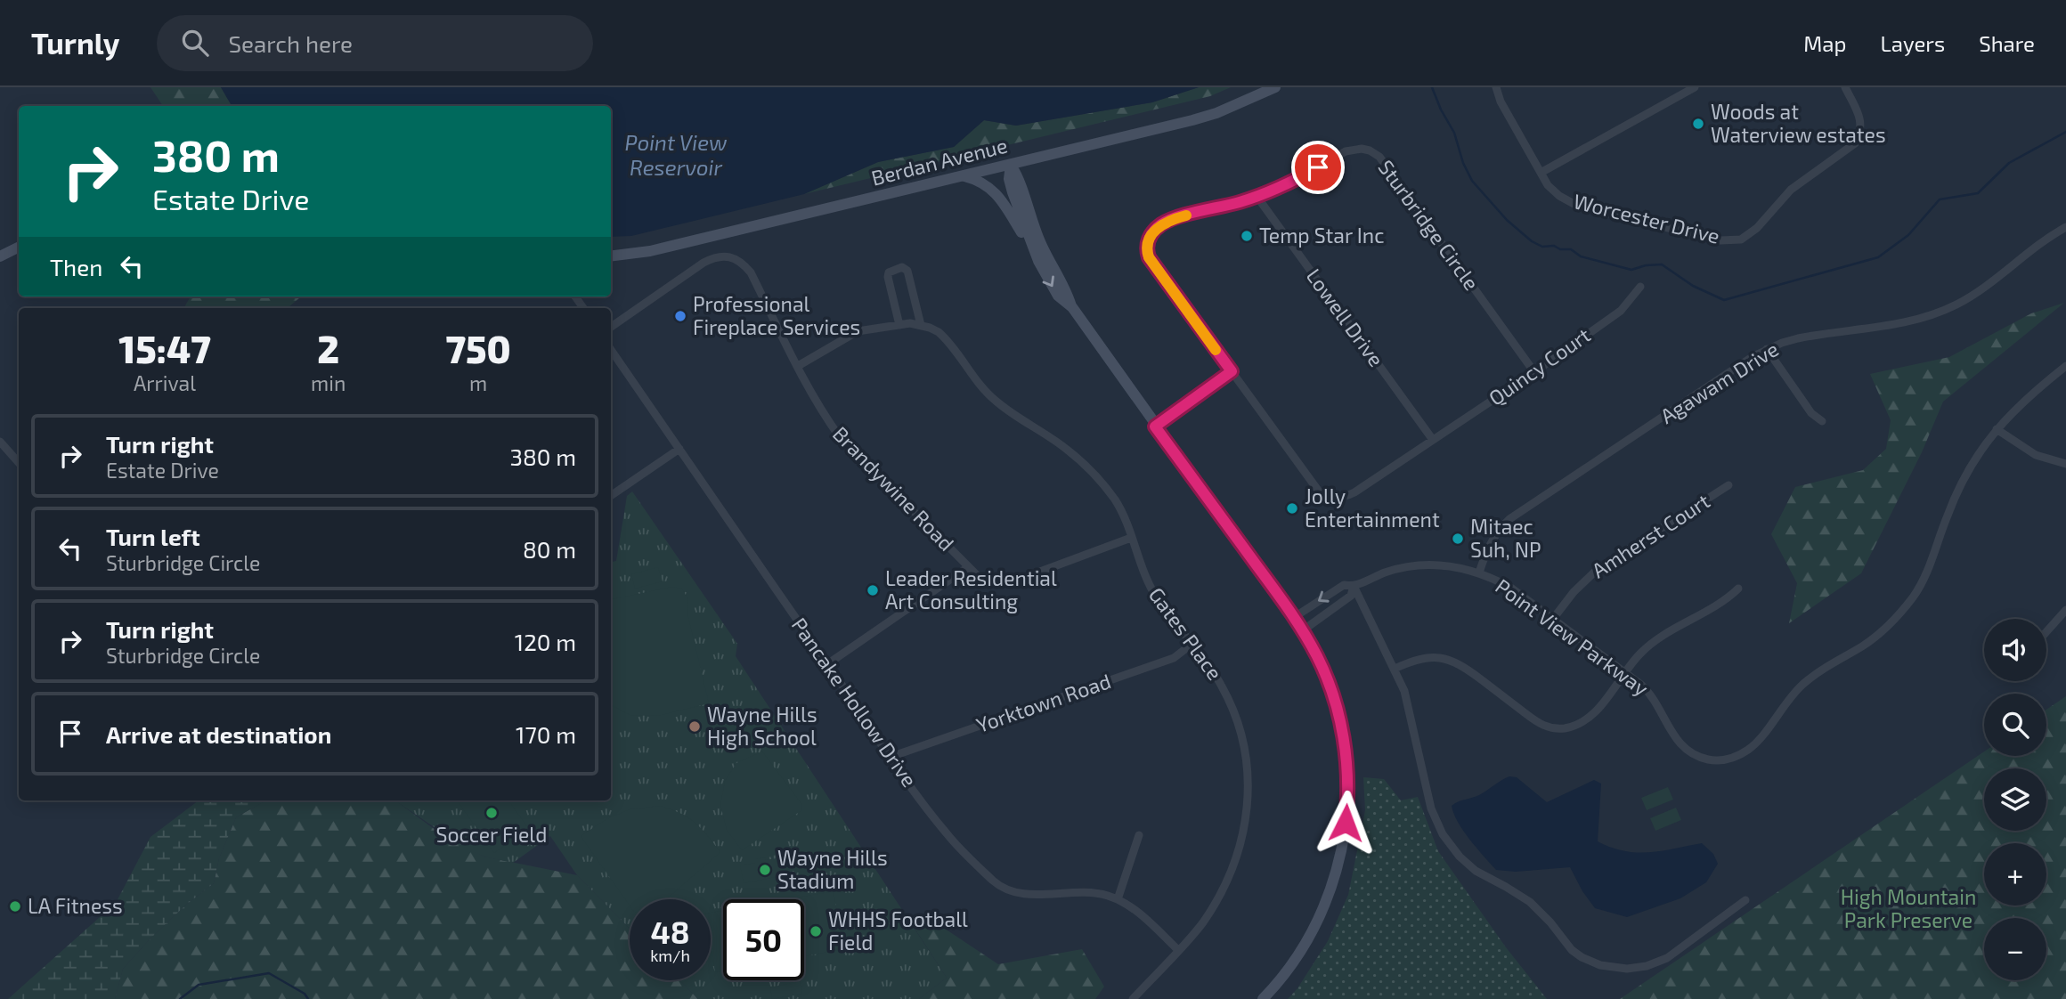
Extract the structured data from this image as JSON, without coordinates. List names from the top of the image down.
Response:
{
  "streets": {
    "main road": ["Berdan Avenue"],
    "street": [
      "Worcester Drive",
      "Sturbridge Circle",
      "Lowell Drive",
      "Quincy Court",
      "Agawam Drive",
      "Brandywine Road",
      "Amherst Court",
      "Gates Place",
      "Point View Parkway",
      "Pancake Hollow Drive",
      "Yorktown Road"
    ]
  },
  "crossings": [
    ["Sturbridge Circle", "Lowell Drive"],
    ["Sturbridge Circle", "Quincy Court"],
    ["Lowell Drive", "Quincy Court"],
    ["Agawam Drive", "Point View Parkway"],
    ["Brandywine Road", "Gates Place"],
    ["Amherst Court", "Point View Parkway"],
    ["Gates Place", "Pancake Hollow Drive"],
    ["Gates Place", "Yorktown Road"],
    ["Pancake Hollow Drive", "Yorktown Road"]
  ],
  "water": ["Point View Reservoir"],
  "parks": ["High Mountain Park Preserve"],
  "places": [
    "Woods at Waterview estates",
    "Temp Star Inc",
    "Professional Fireplace Services",
    "Jolly Entertainment",
    "Mitaec Suh, NP",
    "Leader Residential Art Consulting",
    "Wayne Hills High School",
    "Soccer Field",
    "Wayne Hills Stadium",
    "LA Fitness",
    "WHHS Football Field"
  ],
  "page": {
    "header": "Turnly",
    "search": "Search here",
    "nav": ["Map", "Layers", "Share"],
    "turn": ["380 m", "Estate Drive"],
    "then": "Then",
    "eta": [
      "15:47",
      "Arrival",
      "2",
      "min",
      "750",
      "m"
    ],
    "list": [
      {
        "name": "Turn right",
        "note": "Estate Drive",
        "value": "380 m"
      },
      {
        "name": "Turn left",
        "note": "Sturbridge Circle",
        "value": "80 m"
      },
      {
        "name": "Turn right",
        "note": "Sturbridge Circle",
        "value": "120 m"
      },
      {
        "name": "Arrive at destination",
        "value": "170 m"
      }
    ],
    "map_buttons": ["+", "−"],
    "speed": "48 km/h",
    "limit": "50"
  }
}
